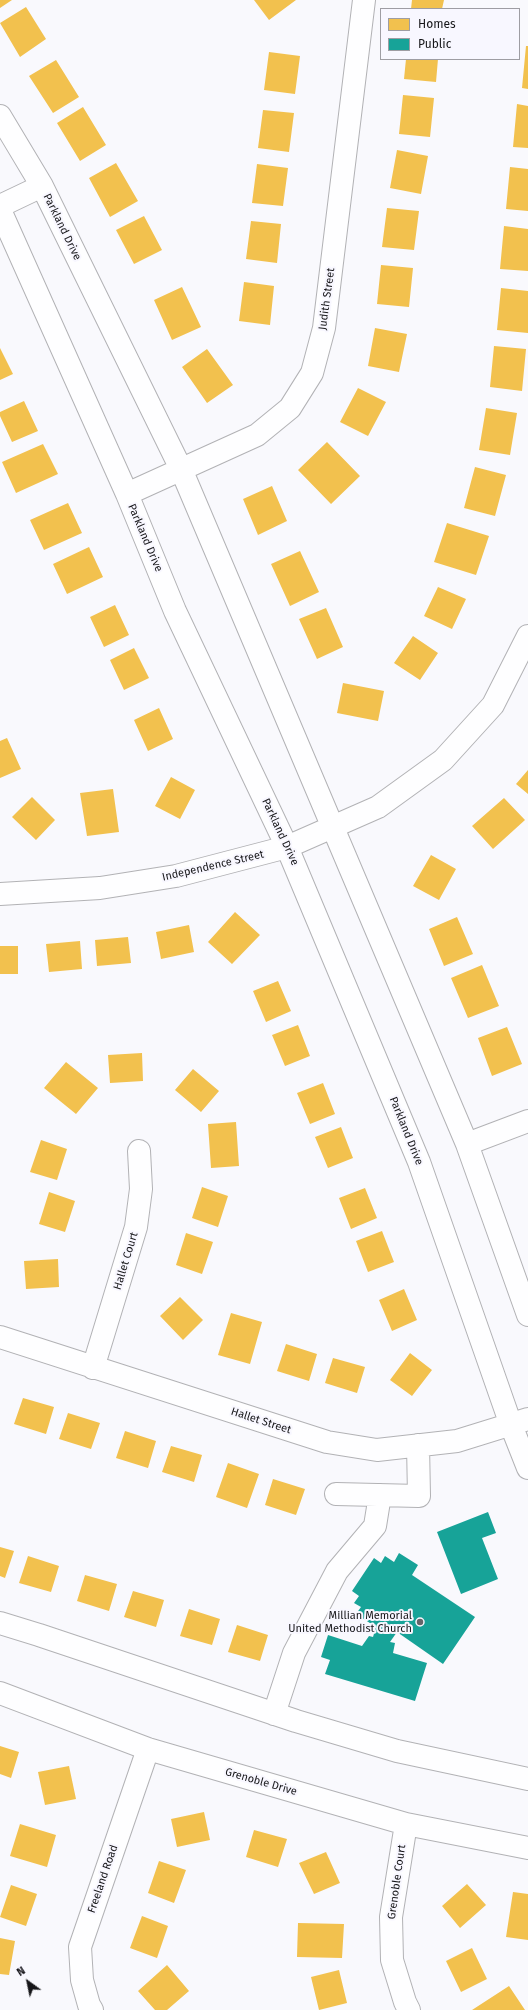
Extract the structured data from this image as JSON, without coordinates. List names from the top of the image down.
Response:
{
  "streets": {
    "street": [
      "Parkland Drive",
      "Judith Street",
      "Independence Street",
      "Hallet Court",
      "Hallet Street",
      "Grenoble Drive",
      "Freeland Road",
      "Grenoble Court"
    ]
  },
  "crossings": [
    ["Parkland Drive", "Judith Street"],
    ["Parkland Drive", "Independence Street"],
    ["Parkland Drive", "Hallet Street"],
    ["Hallet Court", "Hallet Street"],
    ["Grenoble Drive", "Freeland Road"],
    ["Grenoble Drive", "Grenoble Court"]
  ],
  "places": ["Millian Memorial United Methodist Church"],
  "legend": ["Homes", "Public"],
  "north": "top left"
}
